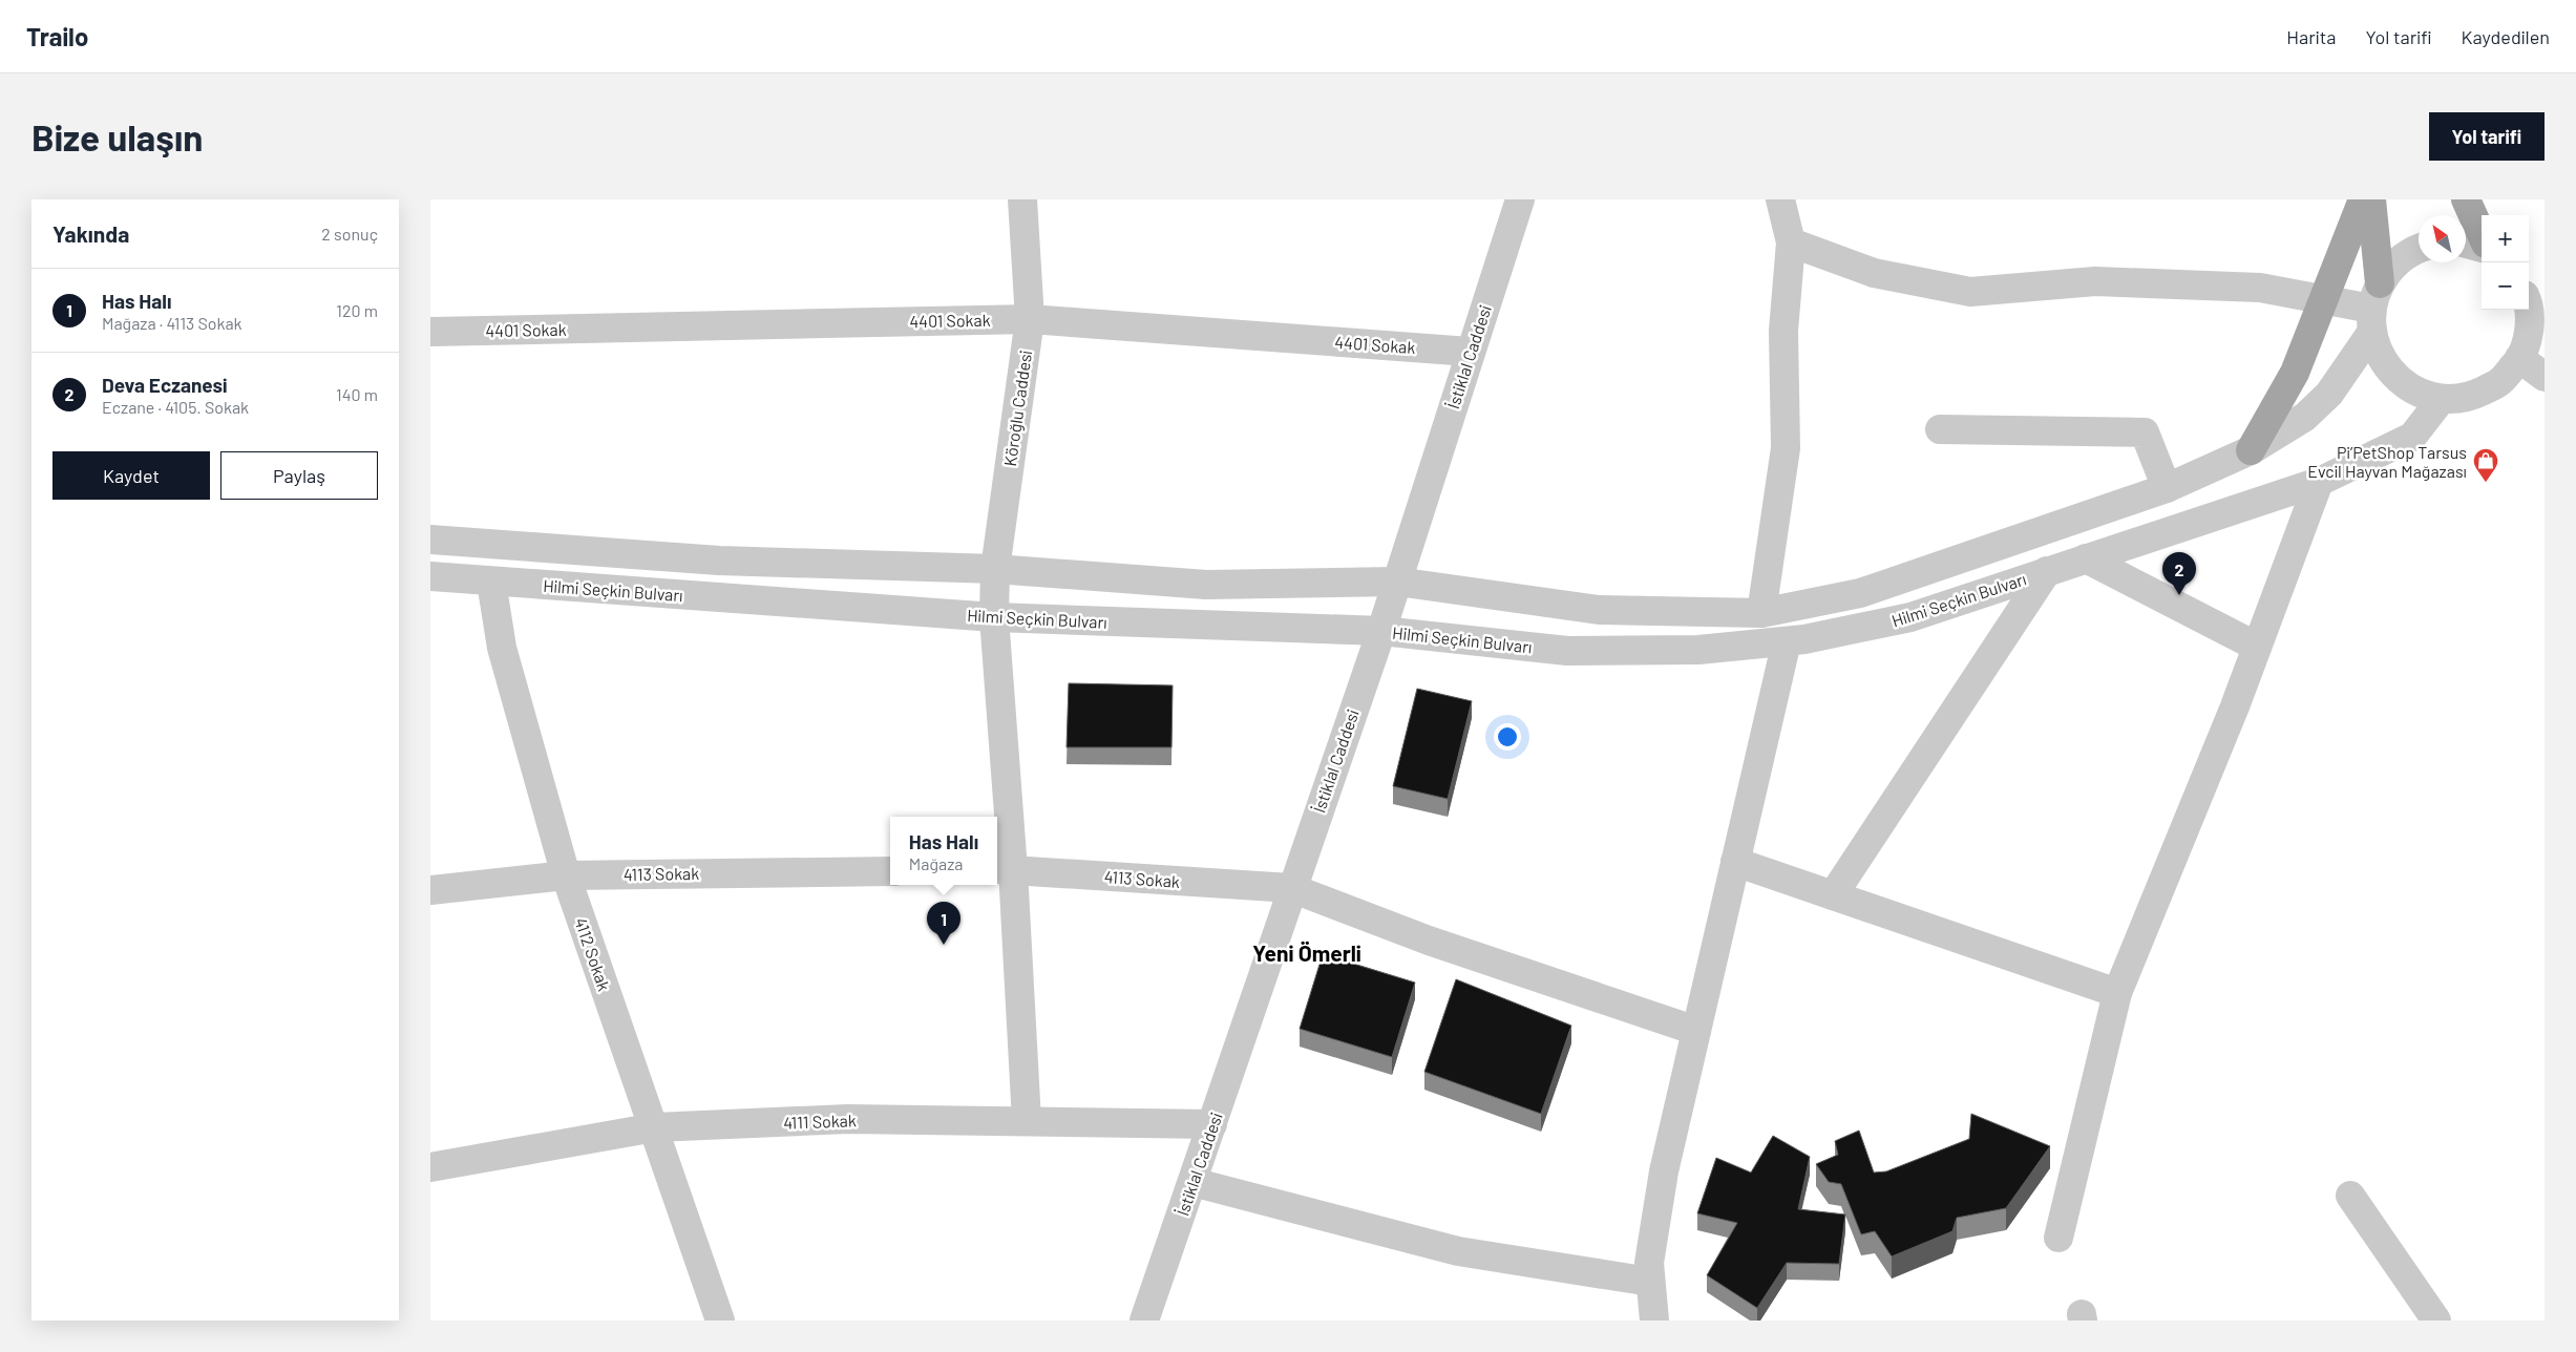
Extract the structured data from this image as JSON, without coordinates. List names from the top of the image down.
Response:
{
  "streets": {
    "street": [
      "4401 Sokak",
      "İstiklal Caddesi",
      "Köroğlu Caddesi",
      "Hilmi Seçkin Bulvarı",
      "4113 Sokak",
      "4112 Sokak",
      "4111 Sokak"
    ]
  },
  "crossings": [
    ["4401 Sokak", "İstiklal Caddesi"],
    ["4401 Sokak", "Köroğlu Caddesi"],
    ["İstiklal Caddesi", "Hilmi Seçkin Bulvarı"],
    ["İstiklal Caddesi", "4113 Sokak"],
    ["İstiklal Caddesi", "4111 Sokak"],
    ["Köroğlu Caddesi", "Hilmi Seçkin Bulvarı"],
    ["Köroğlu Caddesi", "4113 Sokak"],
    ["Köroğlu Caddesi", "4111 Sokak"],
    ["Hilmi Seçkin Bulvarı", "4112 Sokak"],
    ["4113 Sokak", "4112 Sokak"],
    ["4112 Sokak", "4111 Sokak"]
  ],
  "districts": ["Yeni Ömerli"],
  "places": {
    "shop": ["Pi’PetShop Tarsus Evcil Hayvan Mağazası"]
  },
  "north": "top left",
  "page": {
    "header": "Trailo",
    "nav": ["Harita", "Yol tarifi", "Kaydedilen"],
    "buttons": [
      "Yol tarifi",
      ["Kaydet", "Paylaş"]
    ],
    "title": "Bize ulaşın",
    "heading": ["Yakında", "2 sonuç"],
    "map_buttons": ["+", "−"],
    "list": [
      {
        "mark": "1",
        "name": "Has Halı",
        "note": "Mağaza · 4113 Sokak",
        "value": "120 m"
      },
      {
        "mark": "2",
        "name": "Deva Eczanesi",
        "note": "Eczane · 4105. Sokak",
        "value": "140 m"
      }
    ],
    "pins": ["2", "1"],
    "popup": ["Has Halı", "Mağaza"]
  }
}
